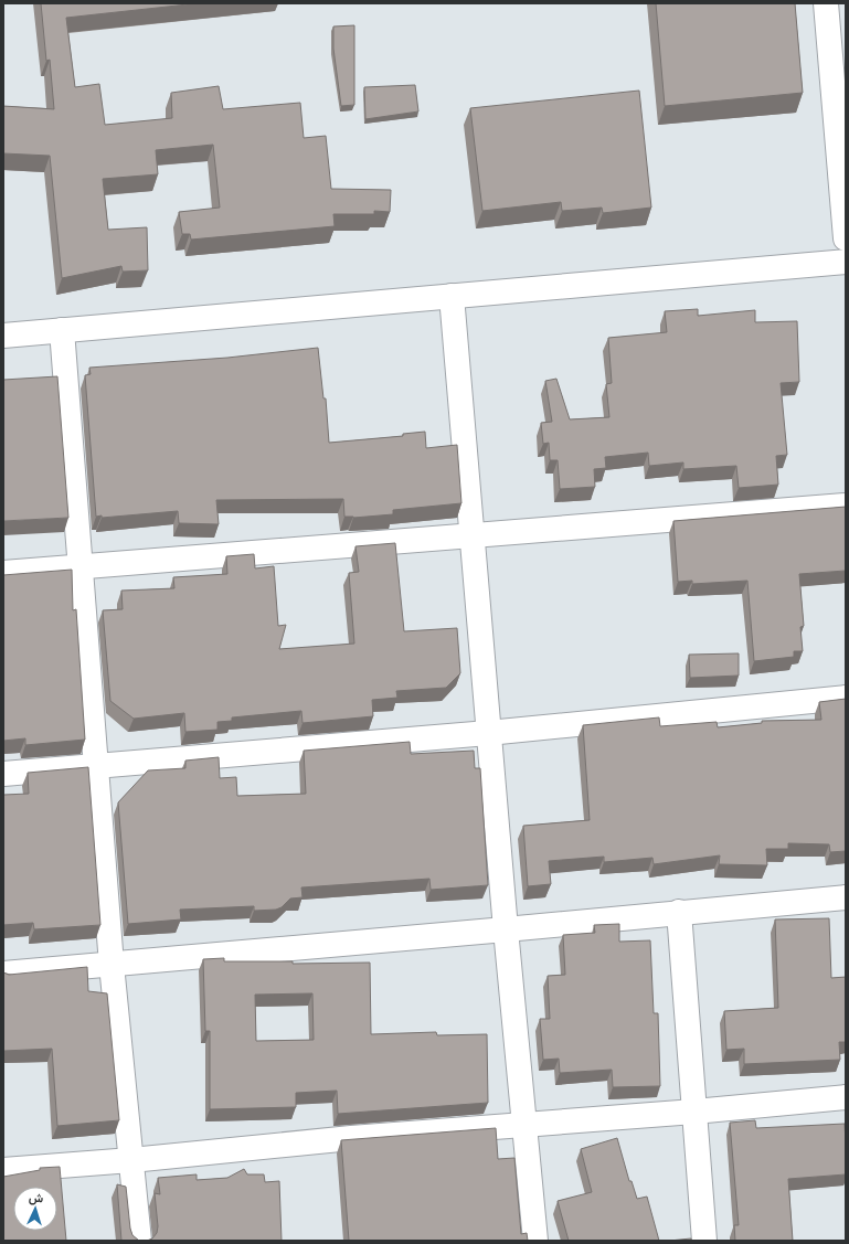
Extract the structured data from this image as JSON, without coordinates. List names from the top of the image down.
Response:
{
  "north": "top"
}
